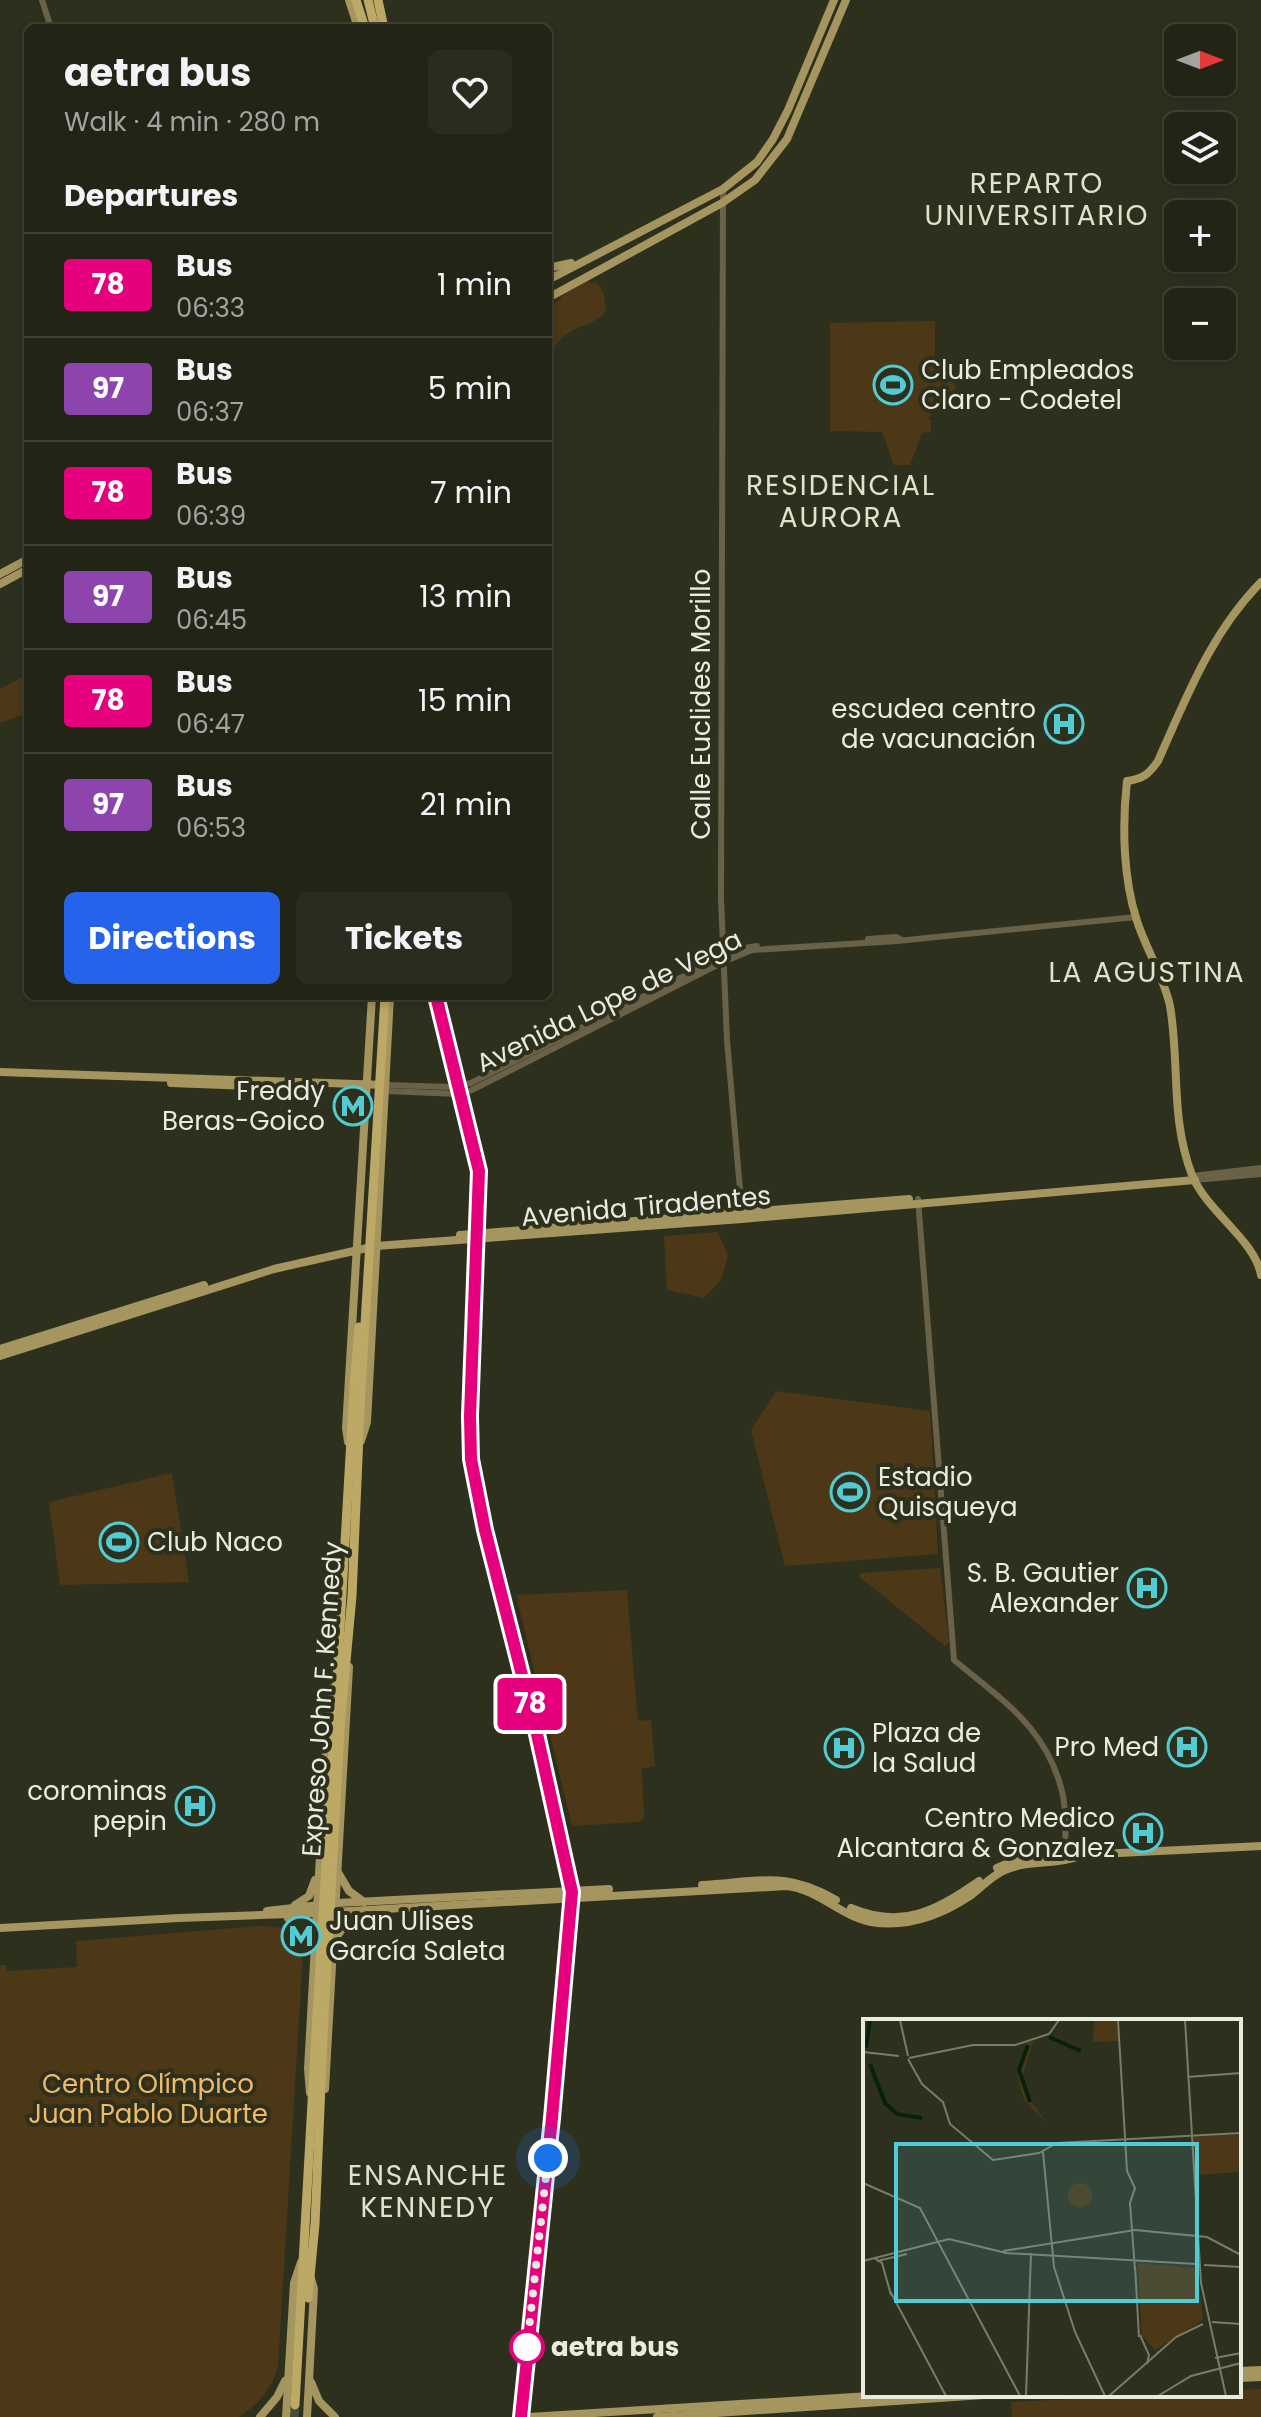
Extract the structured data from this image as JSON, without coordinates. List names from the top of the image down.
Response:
{
  "streets": {
    "highway": ["Expreso John F. Kennedy"],
    "main road": ["Avenida Lope de Vega", "Avenida Tiradentes"],
    "street": ["Calle Euclides Morillo"]
  },
  "crossings": [
    ["Calle Euclides Morillo", "Avenida Lope de Vega"],
    ["Calle Euclides Morillo", "Avenida Tiradentes"]
  ],
  "districts": [
    "REPARTO UNIVERSITARIO",
    "RESIDENCIAL AURORA",
    "LA AGUSTINA",
    "ENSANCHE KENNEDY"
  ],
  "parks": ["Centro Olímpico Juan Pablo Duarte"],
  "places": {
    "sports": ["Club Empleados Claro - Codetel", "Estadio Quisqueya", "Club Naco"],
    "hospital": [
      "escudea centro de vacunación",
      "S. B. Gautier Alexander",
      "Pro Med",
      "Plaza de la Salud",
      "corominas pepin",
      "Centro Medico Alcantara & Gonzalez"
    ],
    "metro station": ["Freddy Beras-Goico", "Juan Ulises García Saleta"],
    "other": ["aetra bus"]
  },
  "lines": ["bus line 78"],
  "north": "right",
  "page": {
    "on_map": "78",
    "map_buttons": ["+", "−"],
    "heading": [
      ["aetra bus", "Walk · 4 min · 280 m"],
      "Departures"
    ],
    "list": [
      {
        "mark": "78",
        "name": "Bus",
        "note": "06:33",
        "value": "1 min"
      },
      {
        "mark": "97",
        "name": "Bus",
        "note": "06:37",
        "value": "5 min"
      },
      {
        "mark": "78",
        "name": "Bus",
        "note": "06:39",
        "value": "7 min"
      },
      {
        "mark": "97",
        "name": "Bus",
        "note": "06:45",
        "value": "13 min"
      },
      {
        "mark": "78",
        "name": "Bus",
        "note": "06:47",
        "value": "15 min"
      },
      {
        "mark": "97",
        "name": "Bus",
        "note": "06:53",
        "value": "21 min"
      }
    ],
    "buttons": ["Directions", "Tickets"]
  }
}
